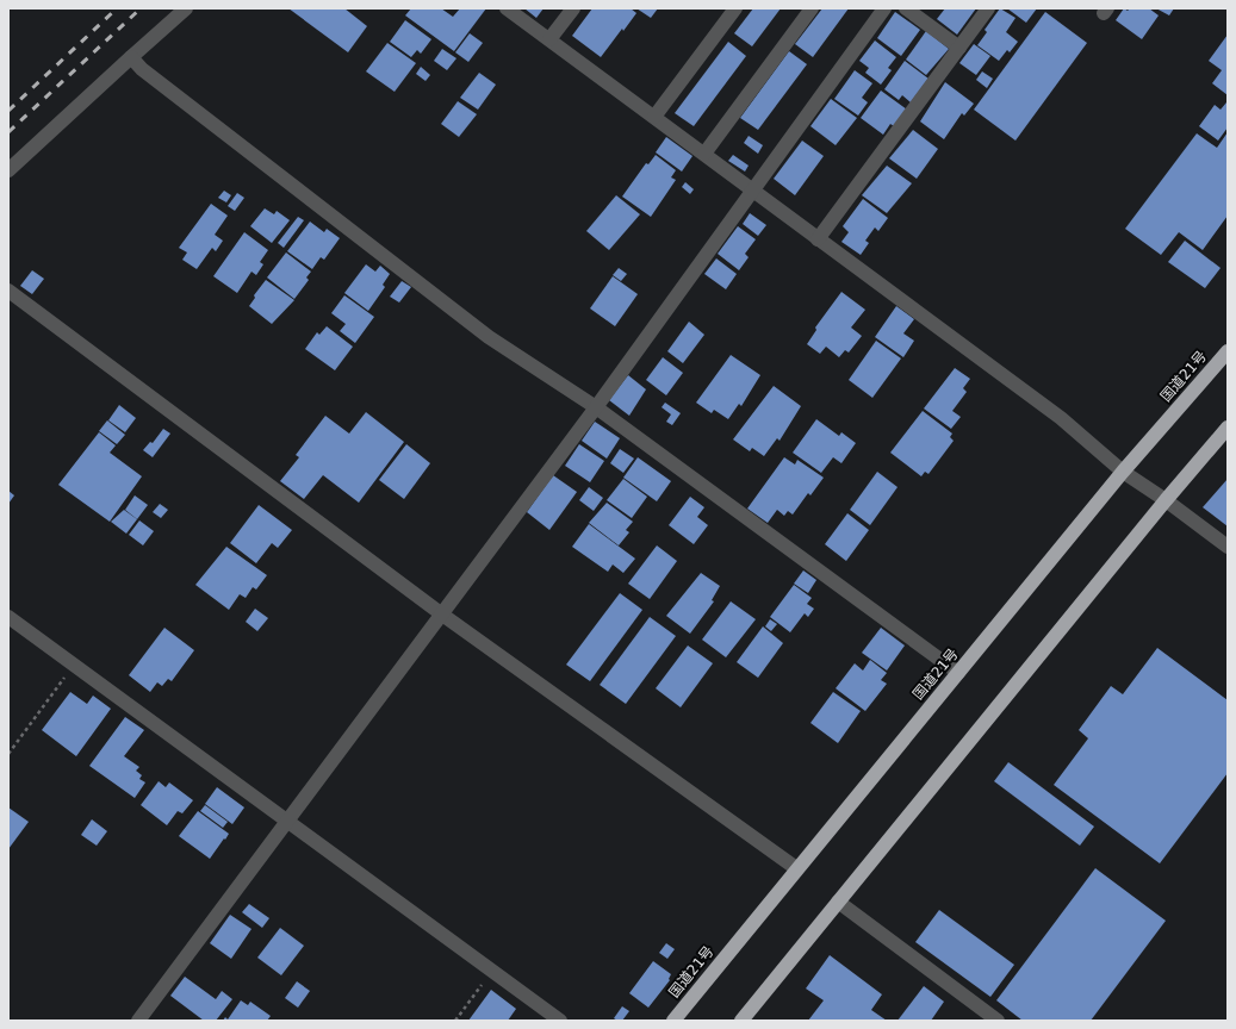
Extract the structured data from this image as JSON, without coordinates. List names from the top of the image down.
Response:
{
  "streets": {
    "highway": ["国道21号"]
  }
}
